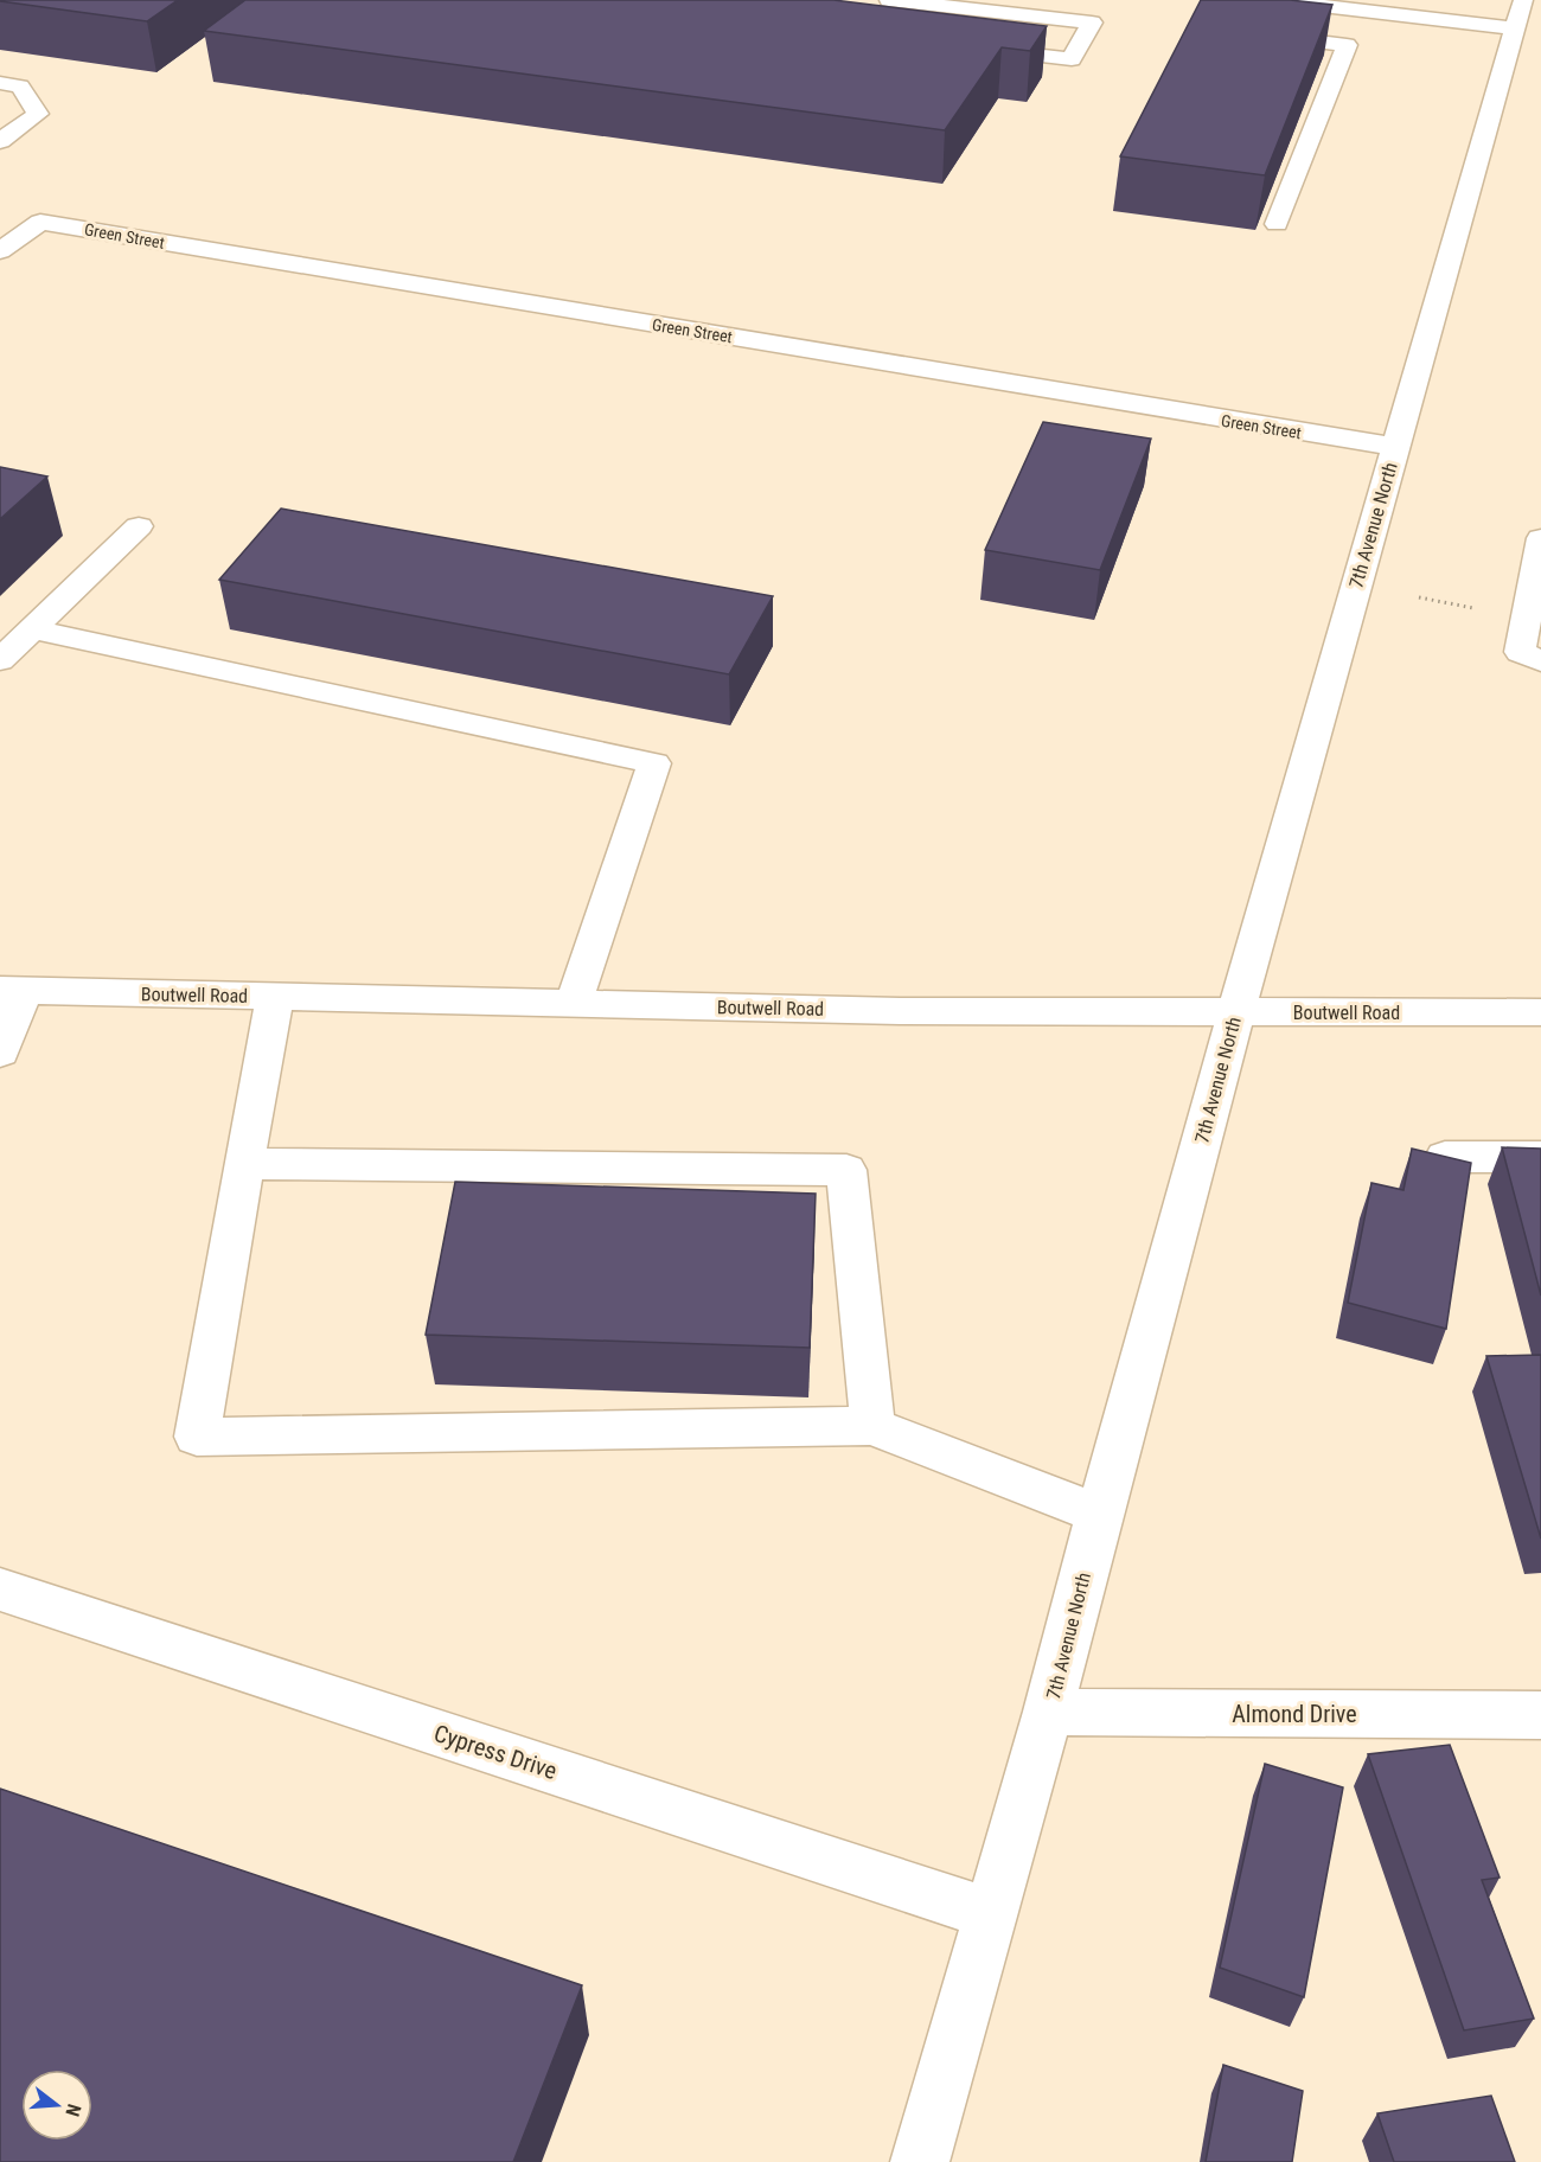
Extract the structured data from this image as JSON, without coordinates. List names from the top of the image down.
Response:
{
  "streets": {
    "street": [
      "Green Street",
      "7th Avenue North",
      "Boutwell Road",
      "Almond Drive",
      "Cypress Drive"
    ]
  },
  "crossings": [
    ["Green Street", "7th Avenue North"],
    ["7th Avenue North", "Boutwell Road"],
    ["7th Avenue North", "Almond Drive"],
    ["7th Avenue North", "Cypress Drive"]
  ],
  "north": "right"
}
